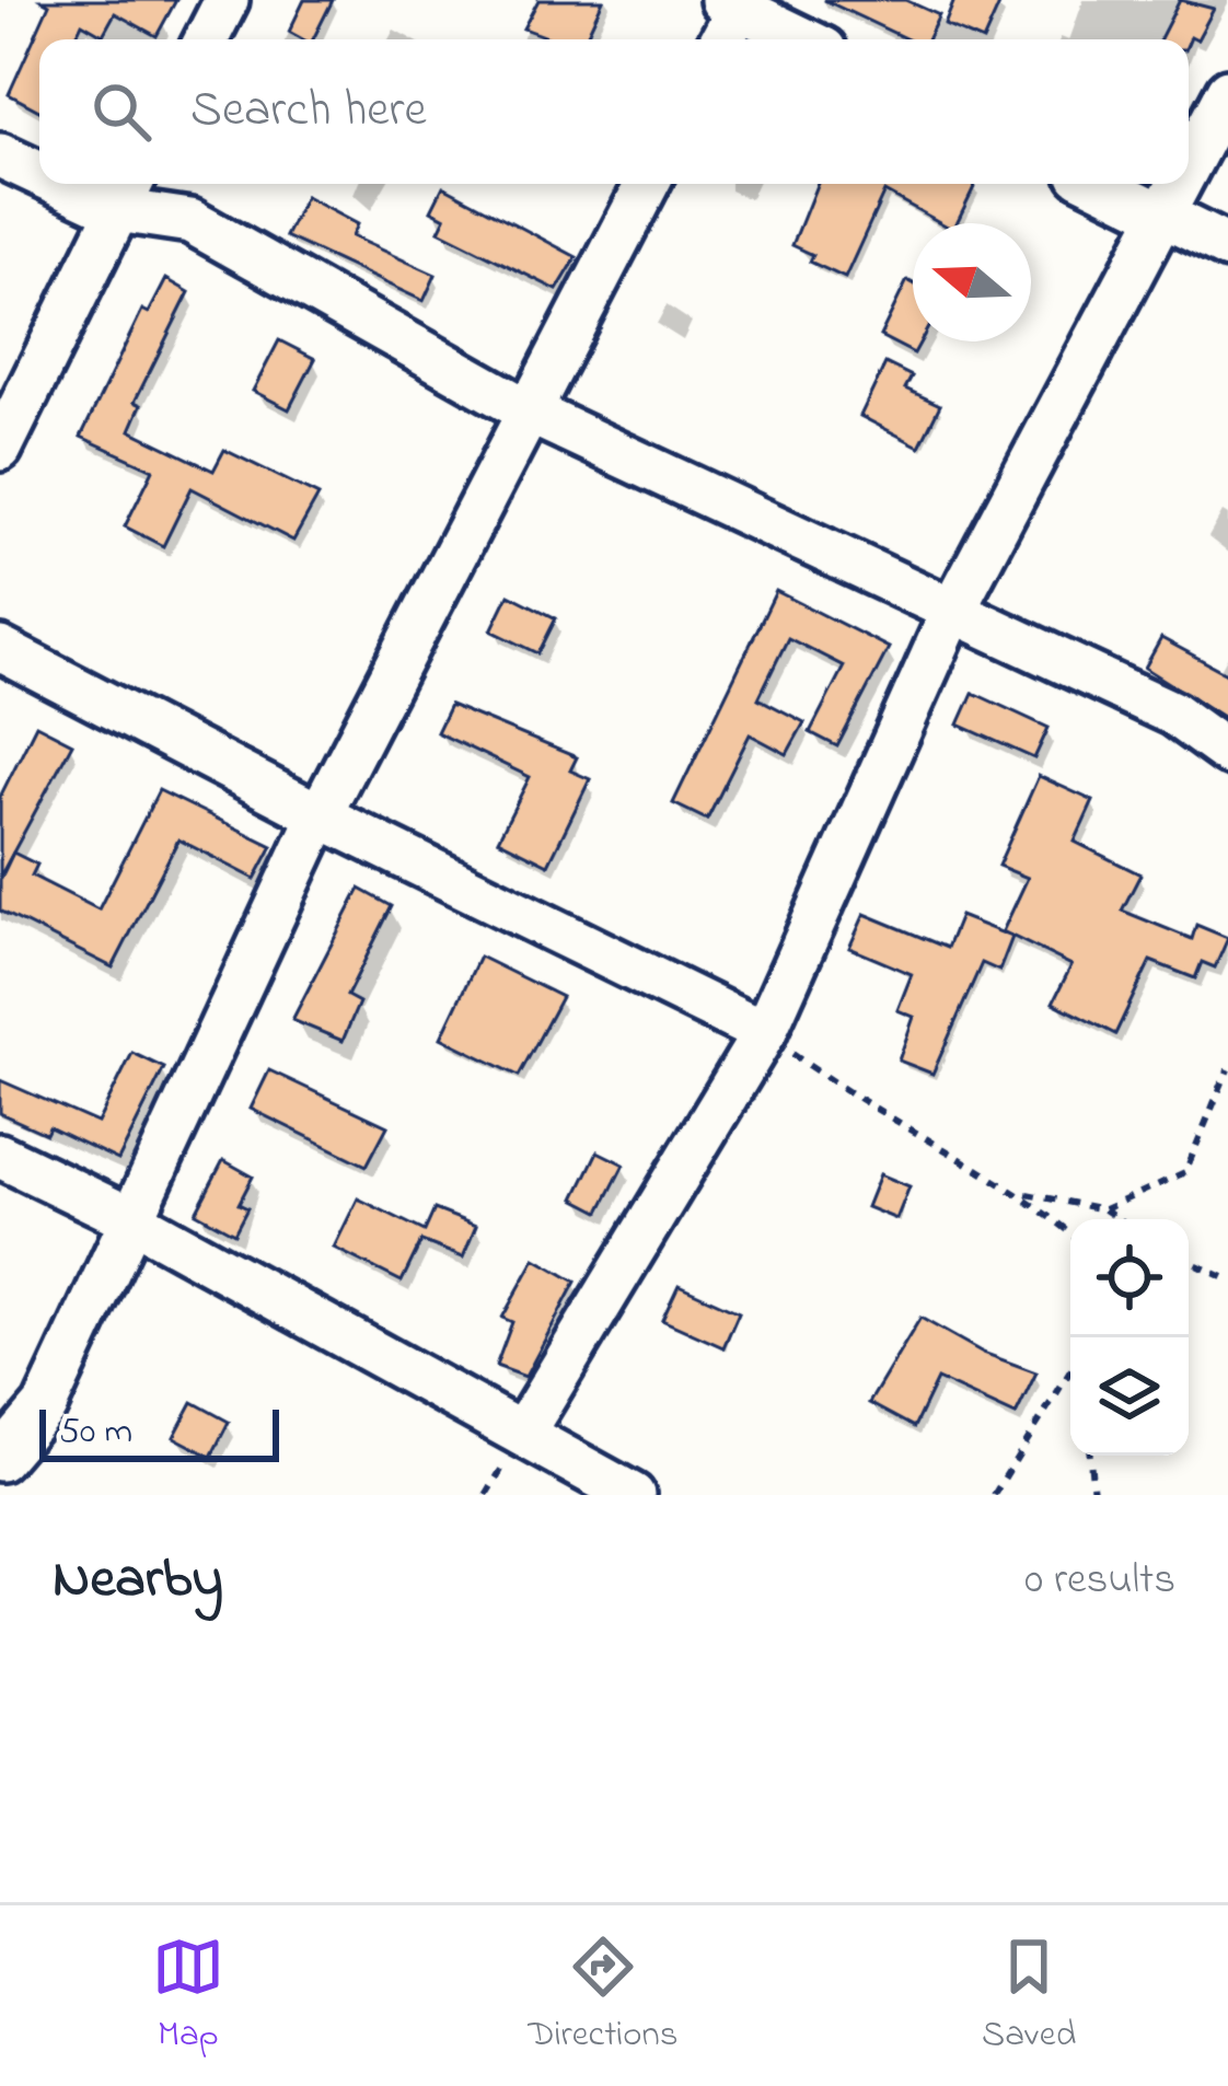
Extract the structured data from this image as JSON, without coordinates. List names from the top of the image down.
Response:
{
  "scale_bar": "50 m",
  "north": "left",
  "page": {
    "search": "Search here",
    "scale": "50 m",
    "heading": ["Nearby", "0 results"],
    "nav": ["Map", "Directions", "Saved"]
  }
}
